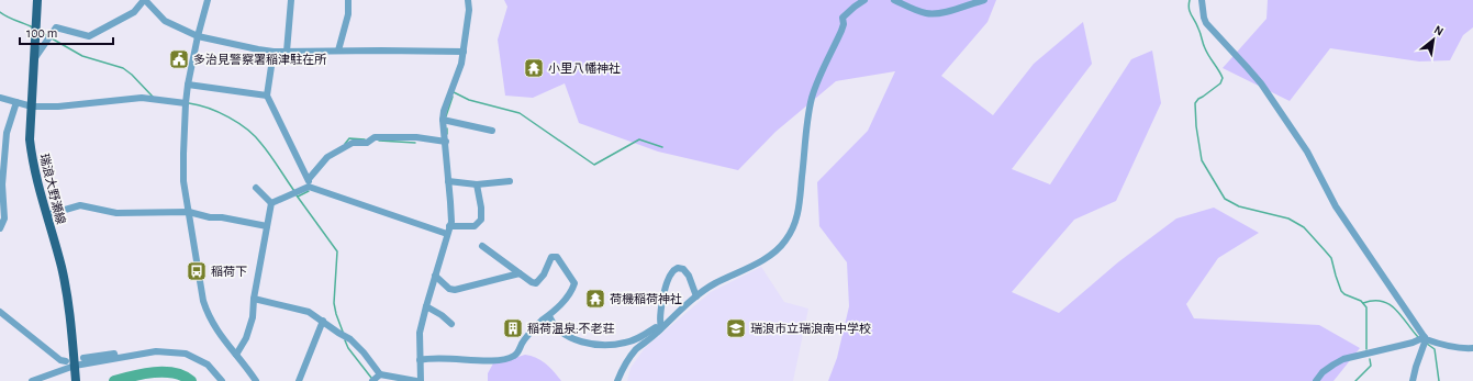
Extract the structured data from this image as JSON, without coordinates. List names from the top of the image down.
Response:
{
  "streets": {
    "main road": ["瑞浪大野瀬線"]
  },
  "places": {
    "public building": ["多治見警察署稲津駐在所"],
    "temple": ["小里八幡神社", "荷機稲荷神社"],
    "bus stop": ["稲荷下"],
    "building": ["稲荷温泉;不老荘"],
    "school or university": ["瑞浪市立瑞浪南中学校"]
  },
  "scale_bar": "100 m",
  "north": "top right"
}
